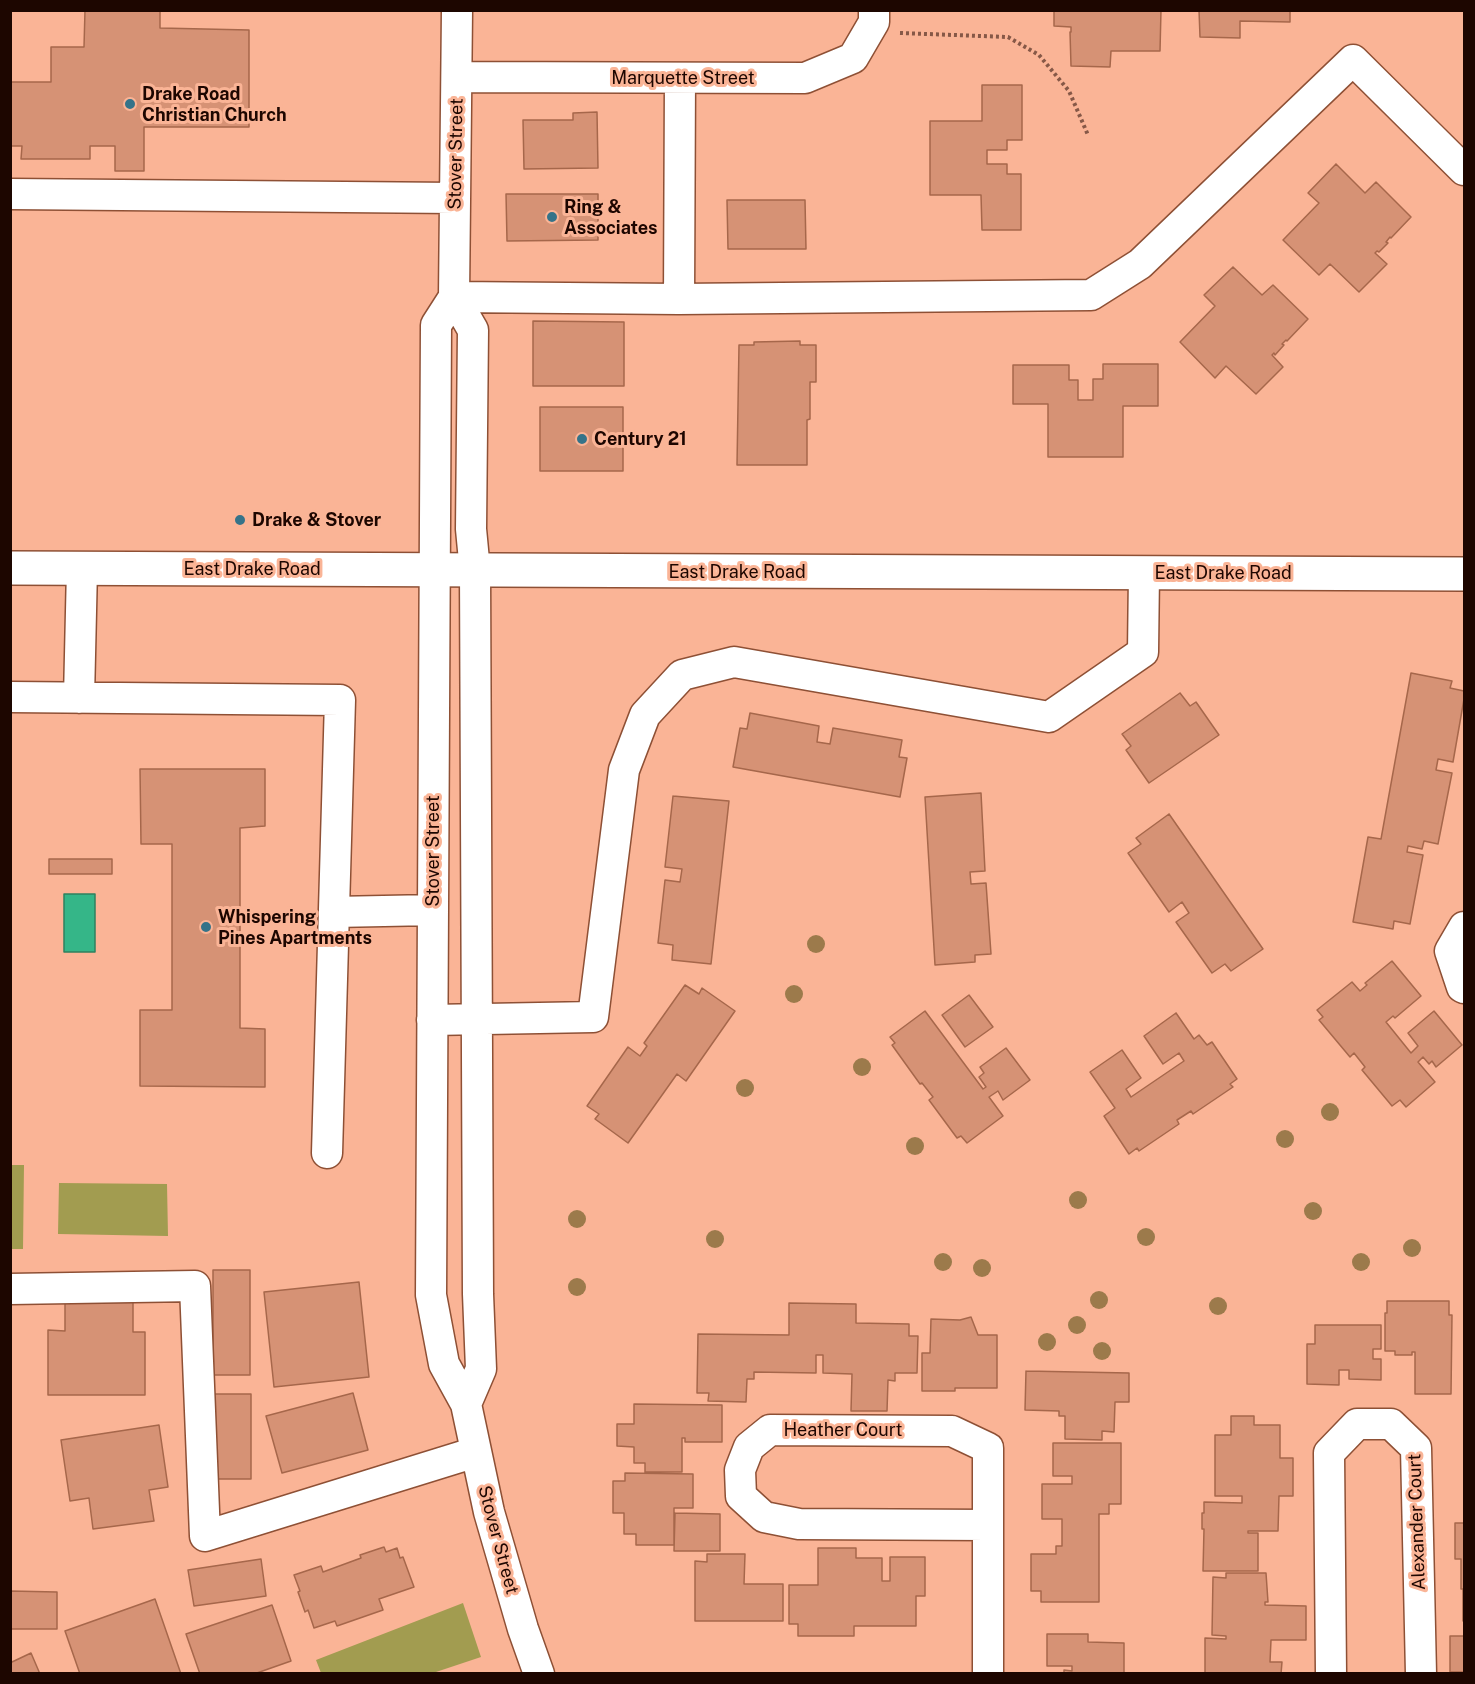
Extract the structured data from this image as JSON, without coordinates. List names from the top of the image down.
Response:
{
  "streets": {
    "main road": ["East Drake Road"],
    "street": [
      "Marquette Street",
      "Stover Street",
      "Heather Court",
      "Alexander Court"
    ]
  },
  "crossings": [
    ["Marquette Street", "Stover Street"],
    ["Stover Street", "East Drake Road"]
  ],
  "places": [
    "Drake Road Christian Church",
    "Ring & Associates",
    "Century 21",
    "Drake & Stover",
    "Whispering Pines Apartments"
  ]
}
